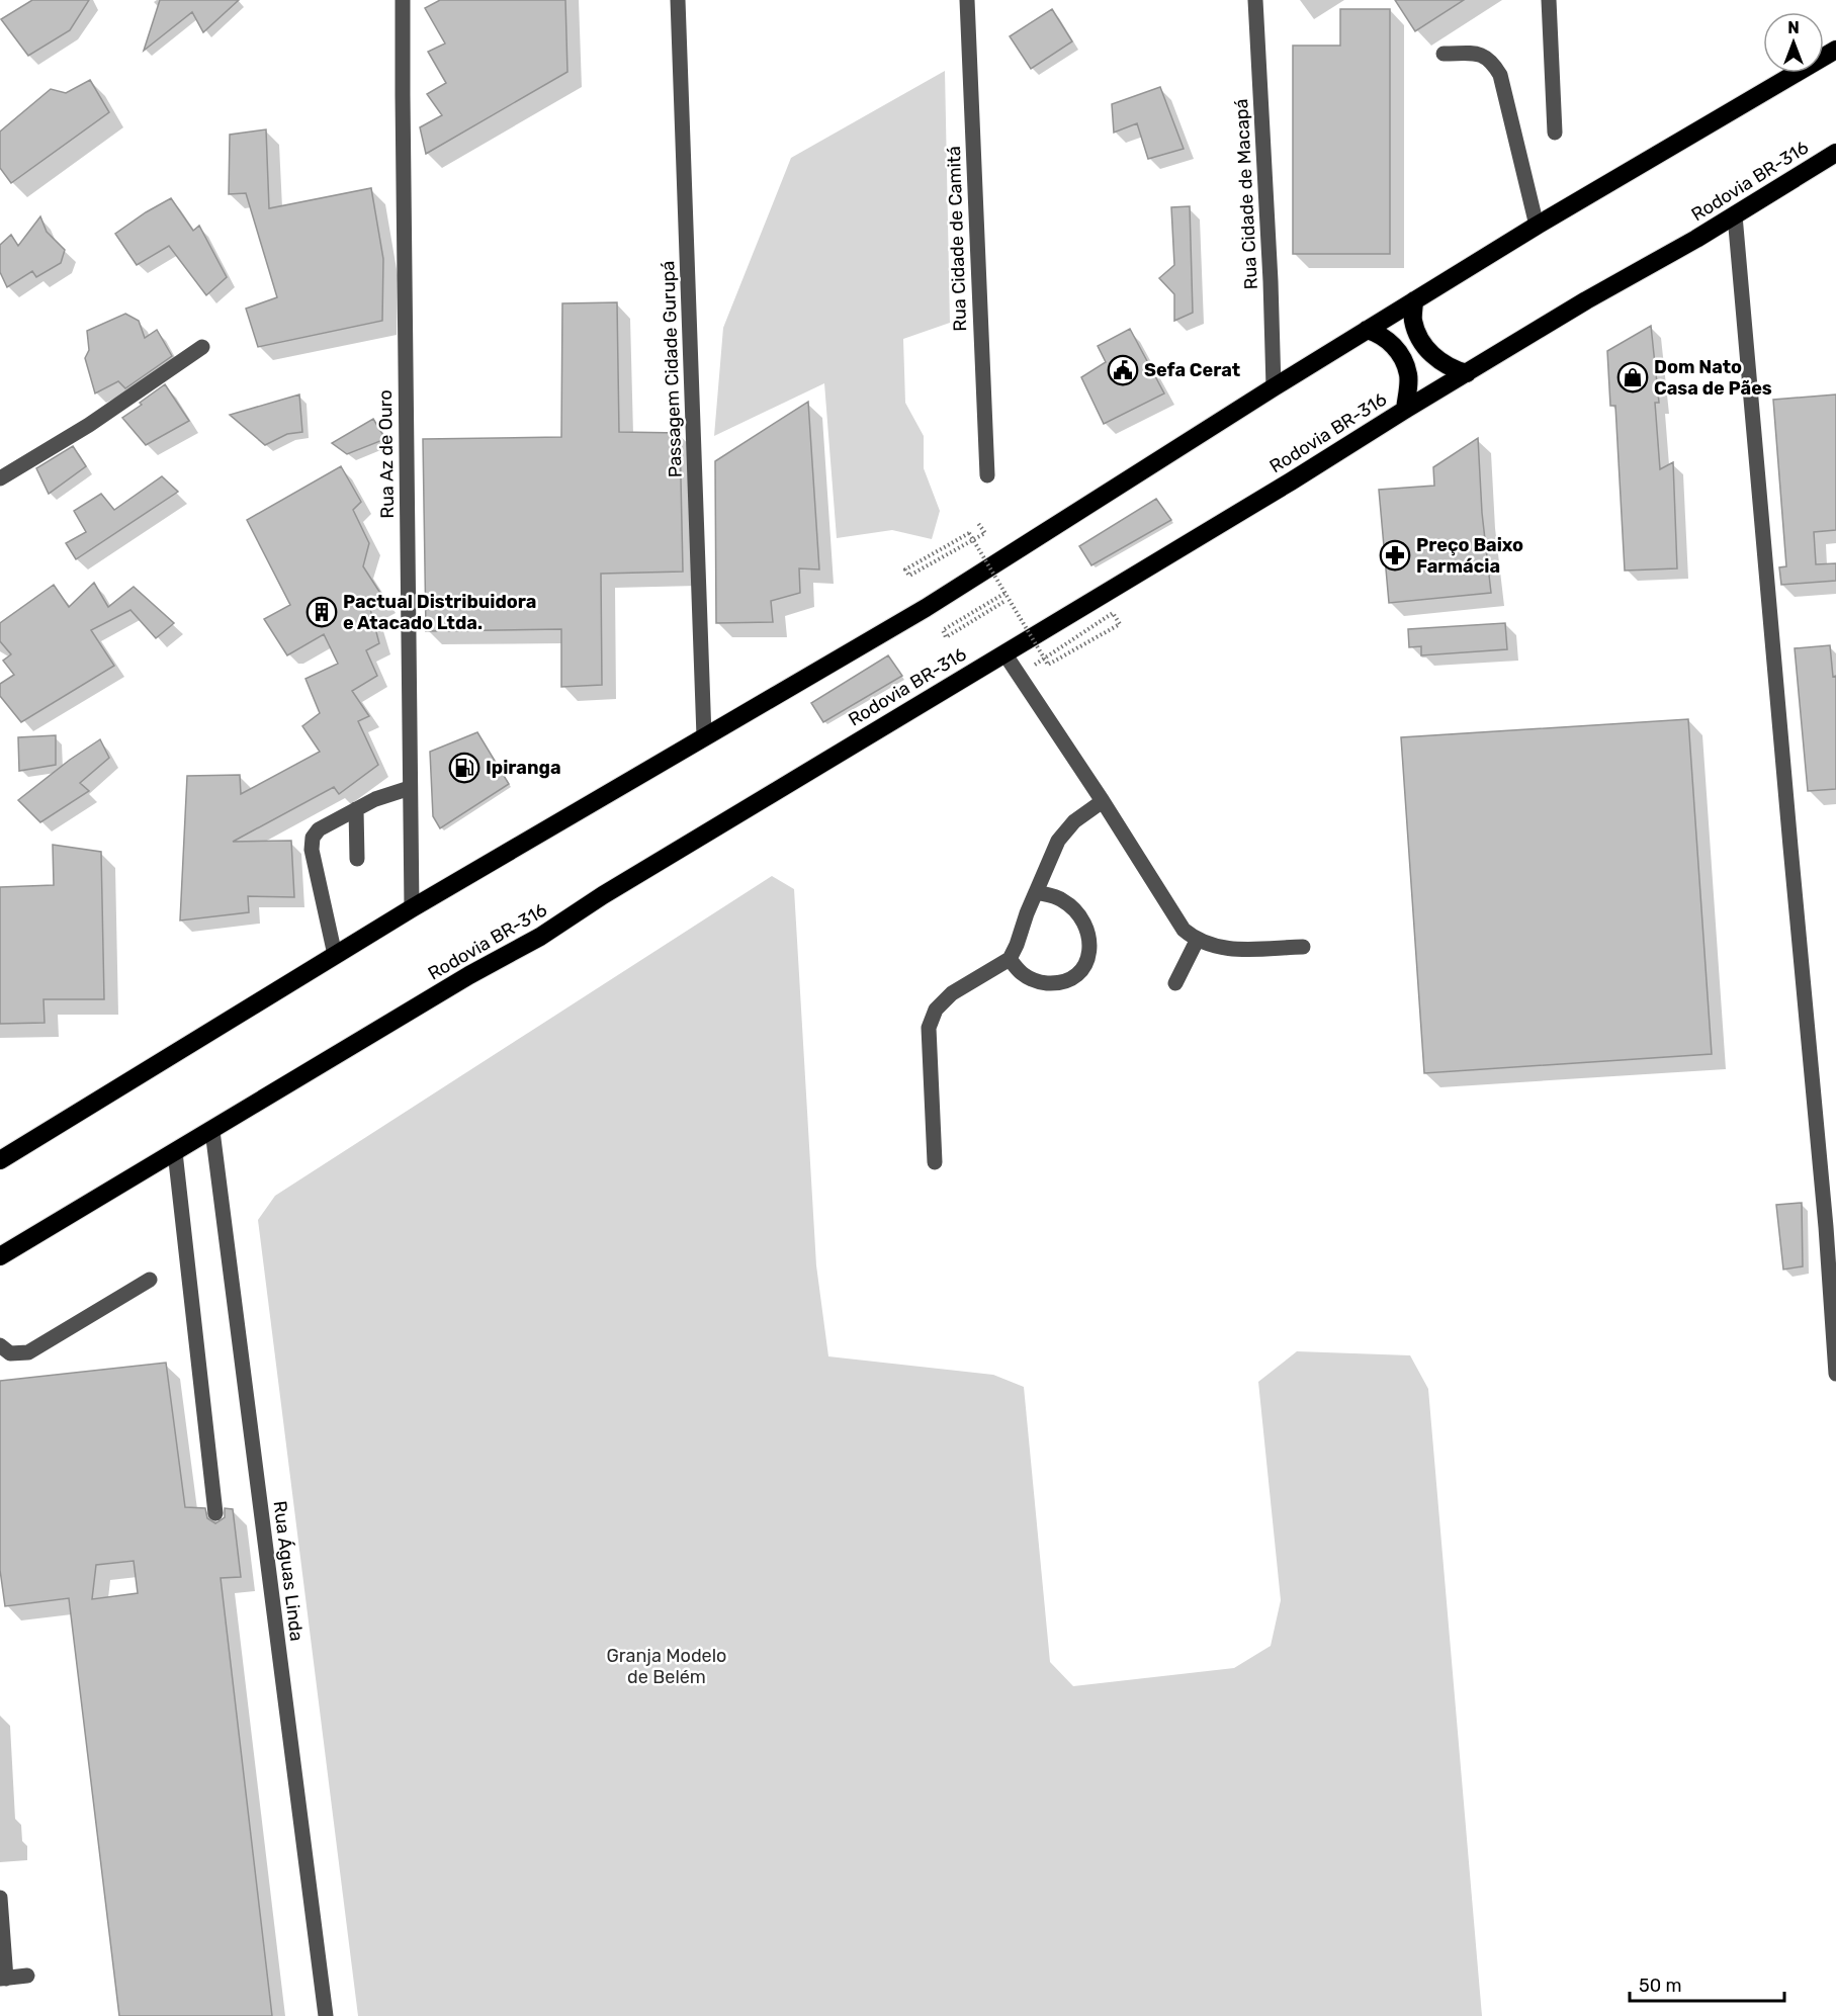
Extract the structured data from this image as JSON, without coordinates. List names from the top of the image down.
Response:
{
  "streets": {
    "highway": ["Rodovia BR-316"],
    "street": [
      "Rua Cidade de Macapá",
      "Rua Cidade de Camitá",
      "Passagem Cidade Gurupá",
      "Rua Az de Ouro",
      "Rua Águas Linda"
    ]
  },
  "crossings": [
    ["Rodovia BR-316", "Rua Águas Linda"]
  ],
  "parks": ["Granja Modelo de Belém"],
  "places": {
    "public building": ["Sefa Cerat"],
    "shop": ["Dom Nato Casa de Pães"],
    "pharmacy": ["Preço Baixo Farmácia"],
    "building": ["Pactual Distribuidora e Atacado Ltda."],
    "fuel station": ["Ipiranga"]
  },
  "scale_bar": "50 m",
  "north": "top"
}
